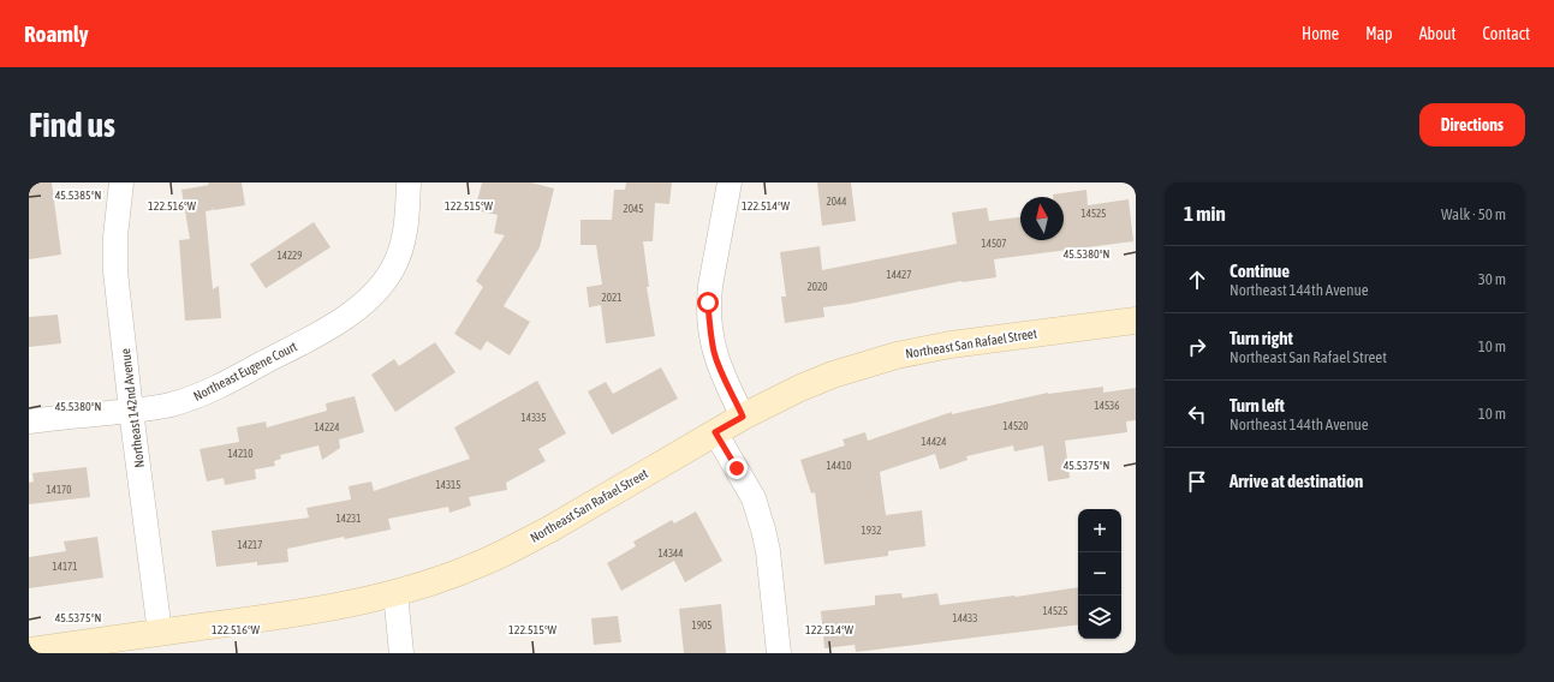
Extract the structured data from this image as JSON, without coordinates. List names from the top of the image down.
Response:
{
  "streets": {
    "street": ["Northeast San Rafael Street", "Northeast Eugene Court", "Northeast 142nd Avenue"]
  },
  "crossings": [
    ["Northeast San Rafael Street", "Northeast 142nd Avenue"],
    ["Northeast Eugene Court", "Northeast 142nd Avenue"]
  ],
  "house_numbers": [
    "2044",
    "2045",
    "14525",
    "14507",
    "14229",
    "14427",
    "2020",
    "2021",
    "14536",
    "14335",
    "14520",
    "14224",
    "14424",
    "14210",
    "14410",
    "14315",
    "14170",
    "14231",
    "1932",
    "14217",
    "14344",
    "14171",
    "14525",
    "14433",
    "1905"
  ],
  "north": "top",
  "page": {
    "header": "Roamly",
    "nav": [
      "Home",
      "Map",
      "About",
      "Contact"
    ],
    "buttons": "Directions",
    "title": "Find us",
    "heading": ["1 min", "Walk · 50 m"],
    "list": [
      ["Continue", "Northeast 144th Avenue", "30 m"],
      ["Turn right", "Northeast San Rafael Street", "10 m"],
      ["Turn left", "Northeast 144th Avenue", "10 m"],
      "Arrive at destination"
    ],
    "map_buttons": ["+", "−"]
  },
  "coordinates": [
    "45.5385°N",
    "122.516°W",
    "122.515°W",
    "122.514°W",
    "45.5380°N",
    "45.5375°N"
  ]
}
